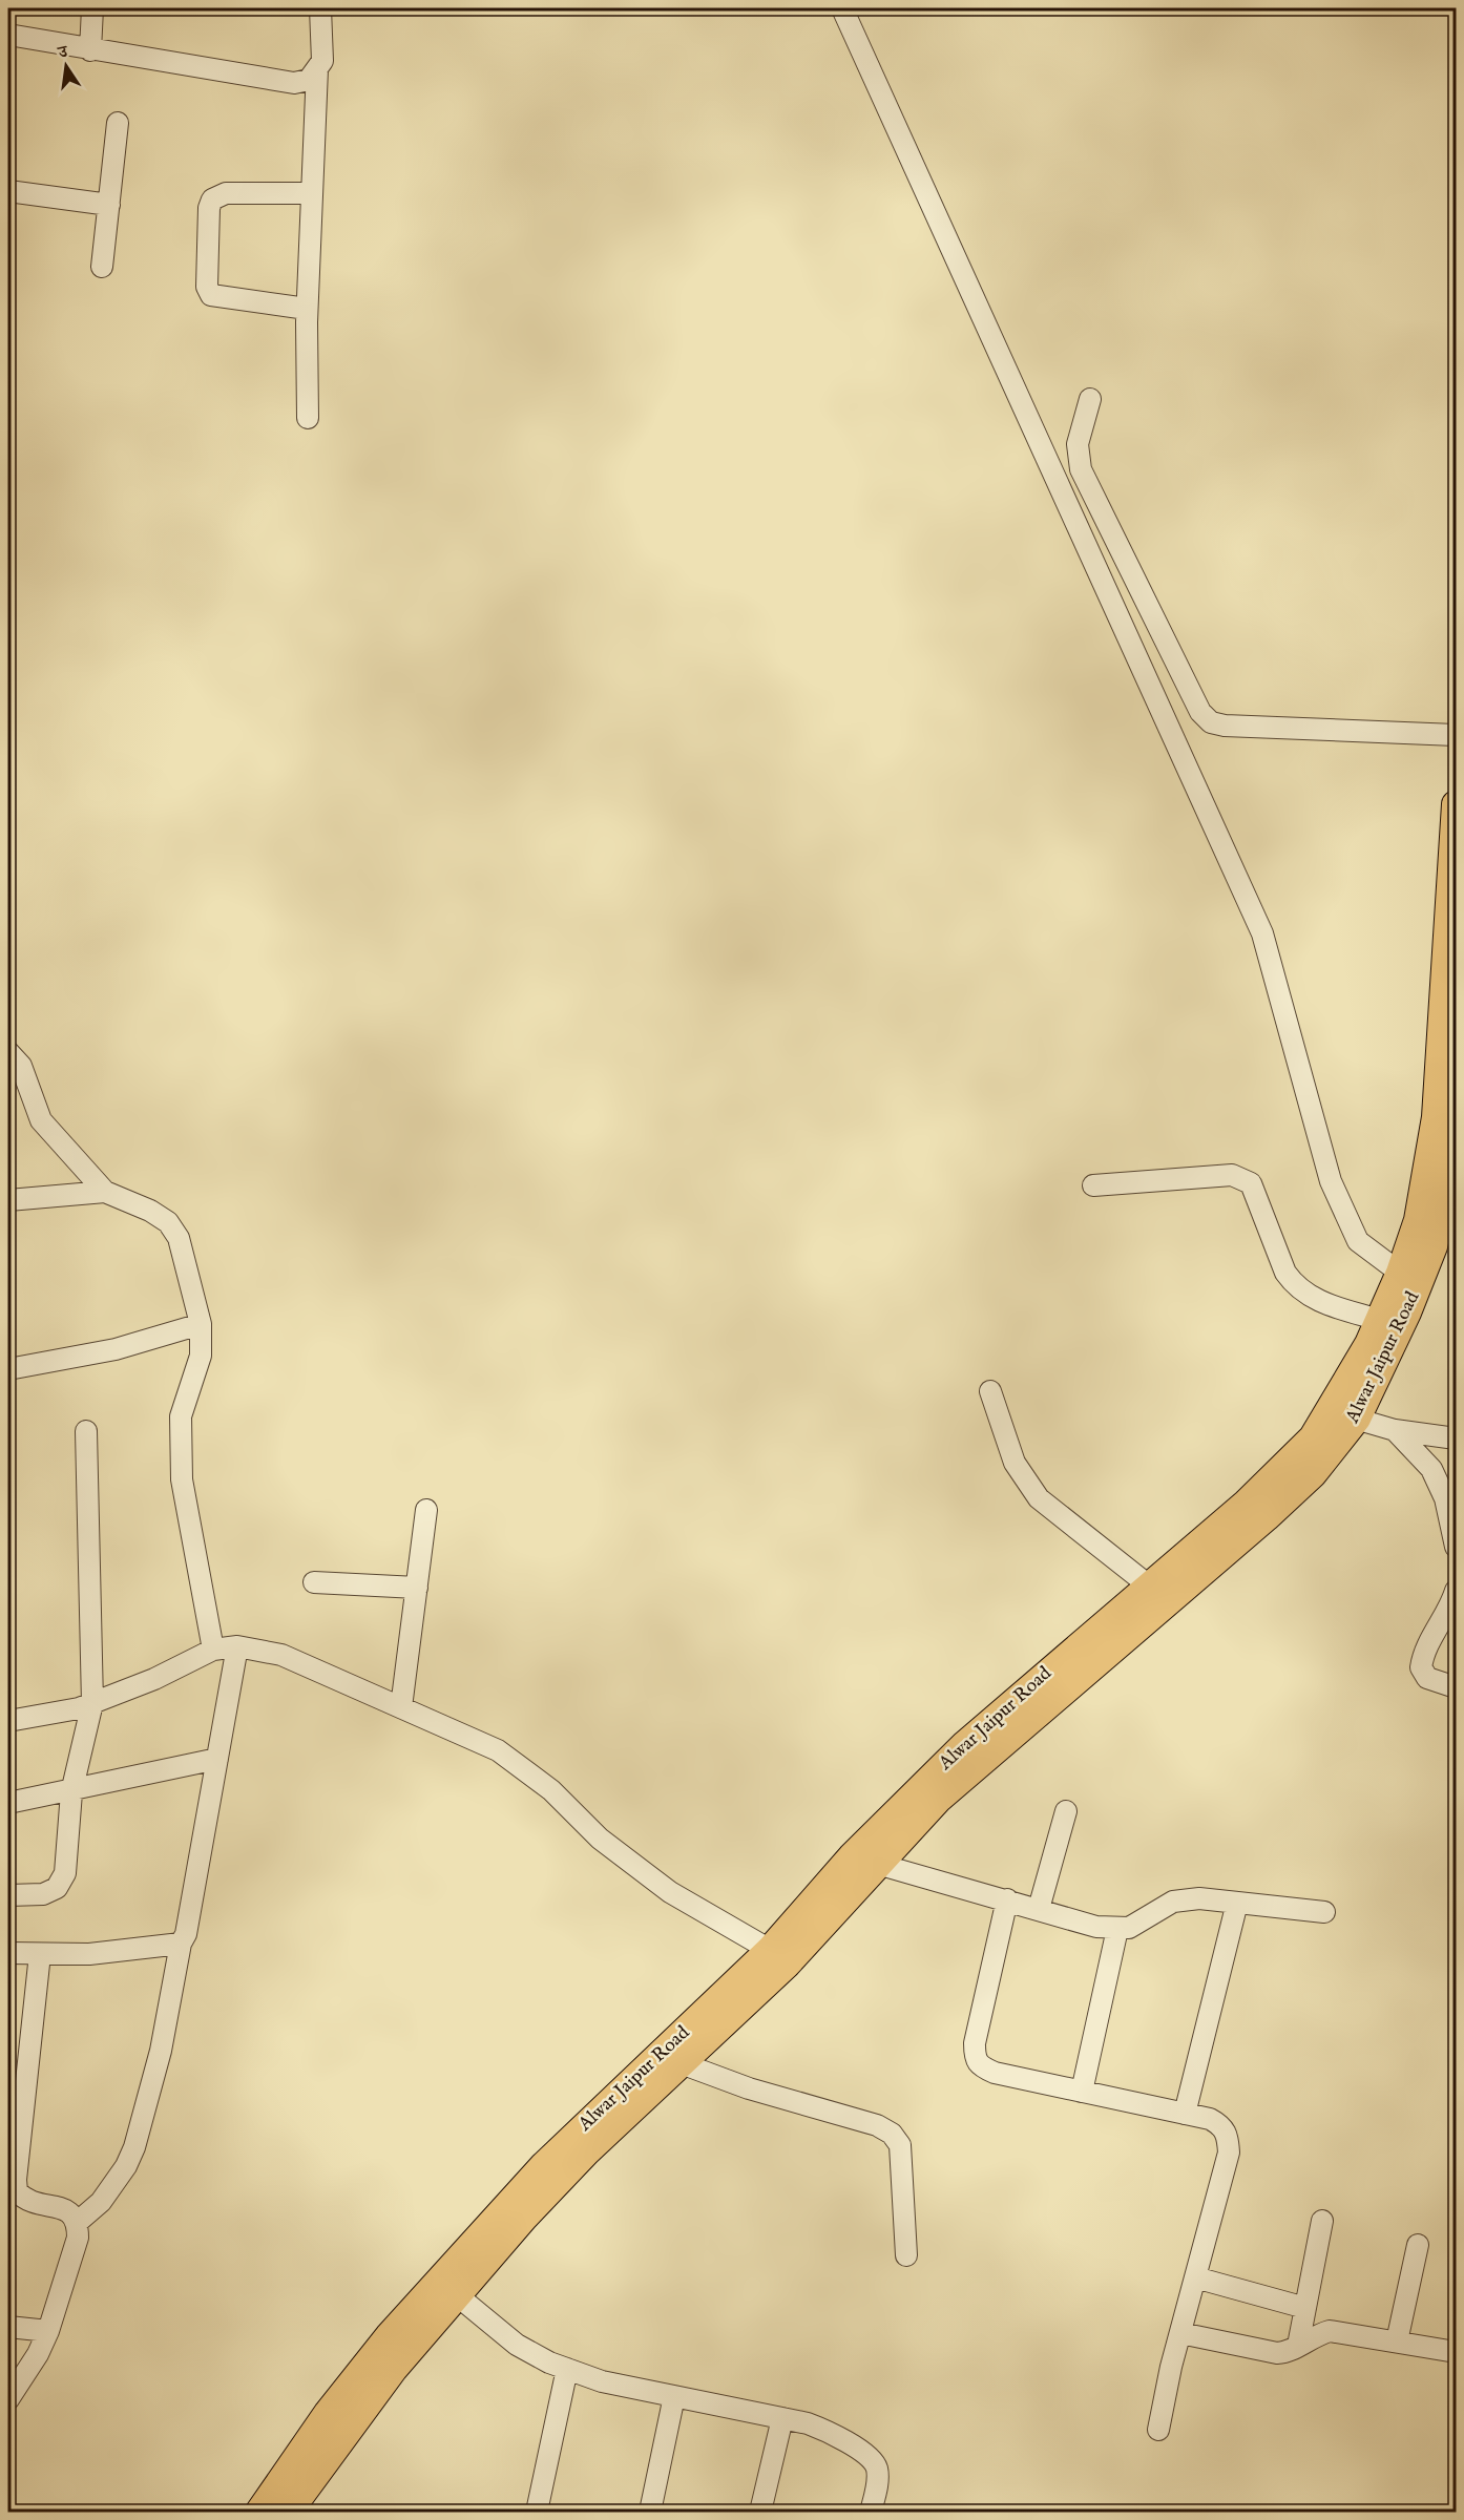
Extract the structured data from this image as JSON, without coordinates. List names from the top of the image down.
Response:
{
  "streets": {
    "main road": ["Alwar Jaipur Road"]
  },
  "north": "top"
}
